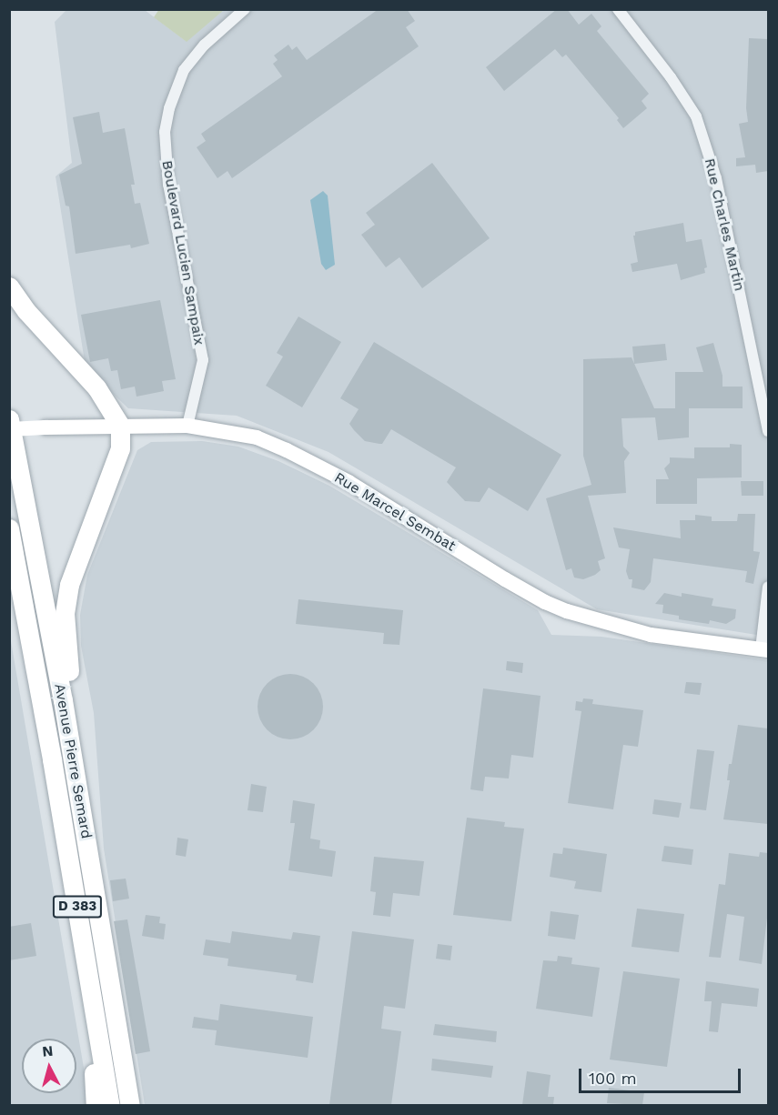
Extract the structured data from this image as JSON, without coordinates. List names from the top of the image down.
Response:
{
  "streets": {
    "highway": ["Avenue Pierre Semard", "D 383"],
    "main road": ["Rue Marcel Sembat"],
    "street": ["Rue Charles Martin", "Boulevard Lucien Sampaix"]
  },
  "crossings": [
    ["Boulevard Lucien Sampaix", "Rue Marcel Sembat"]
  ],
  "scale_bar": "100 m",
  "north": "top"
}
